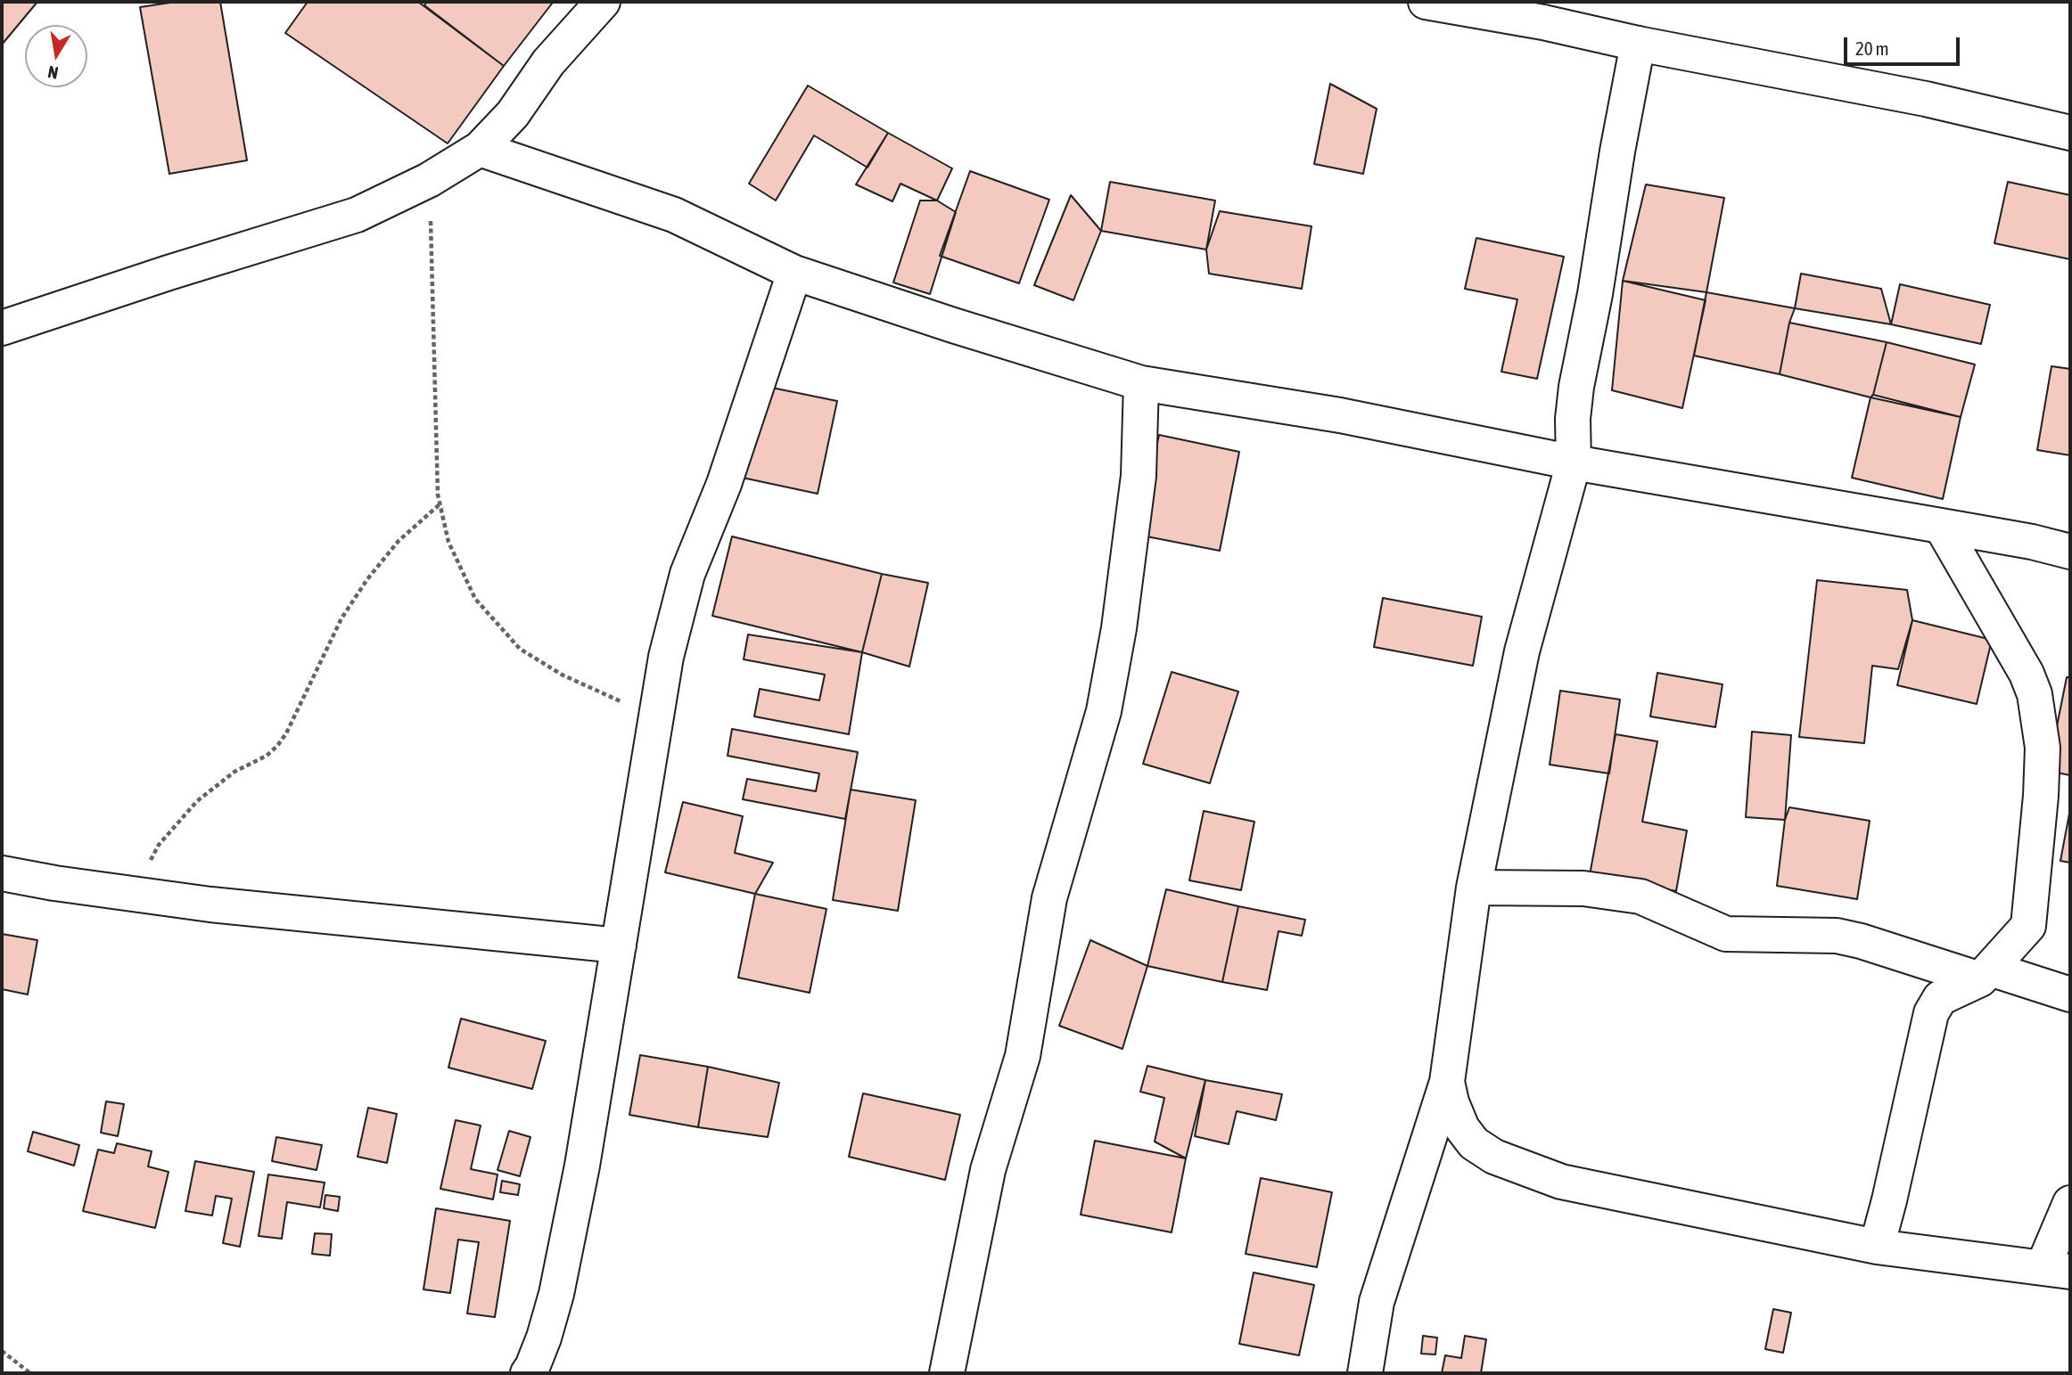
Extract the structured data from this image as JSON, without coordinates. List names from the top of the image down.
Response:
{
  "scale_bar": "20 m",
  "north": "bottom"
}
